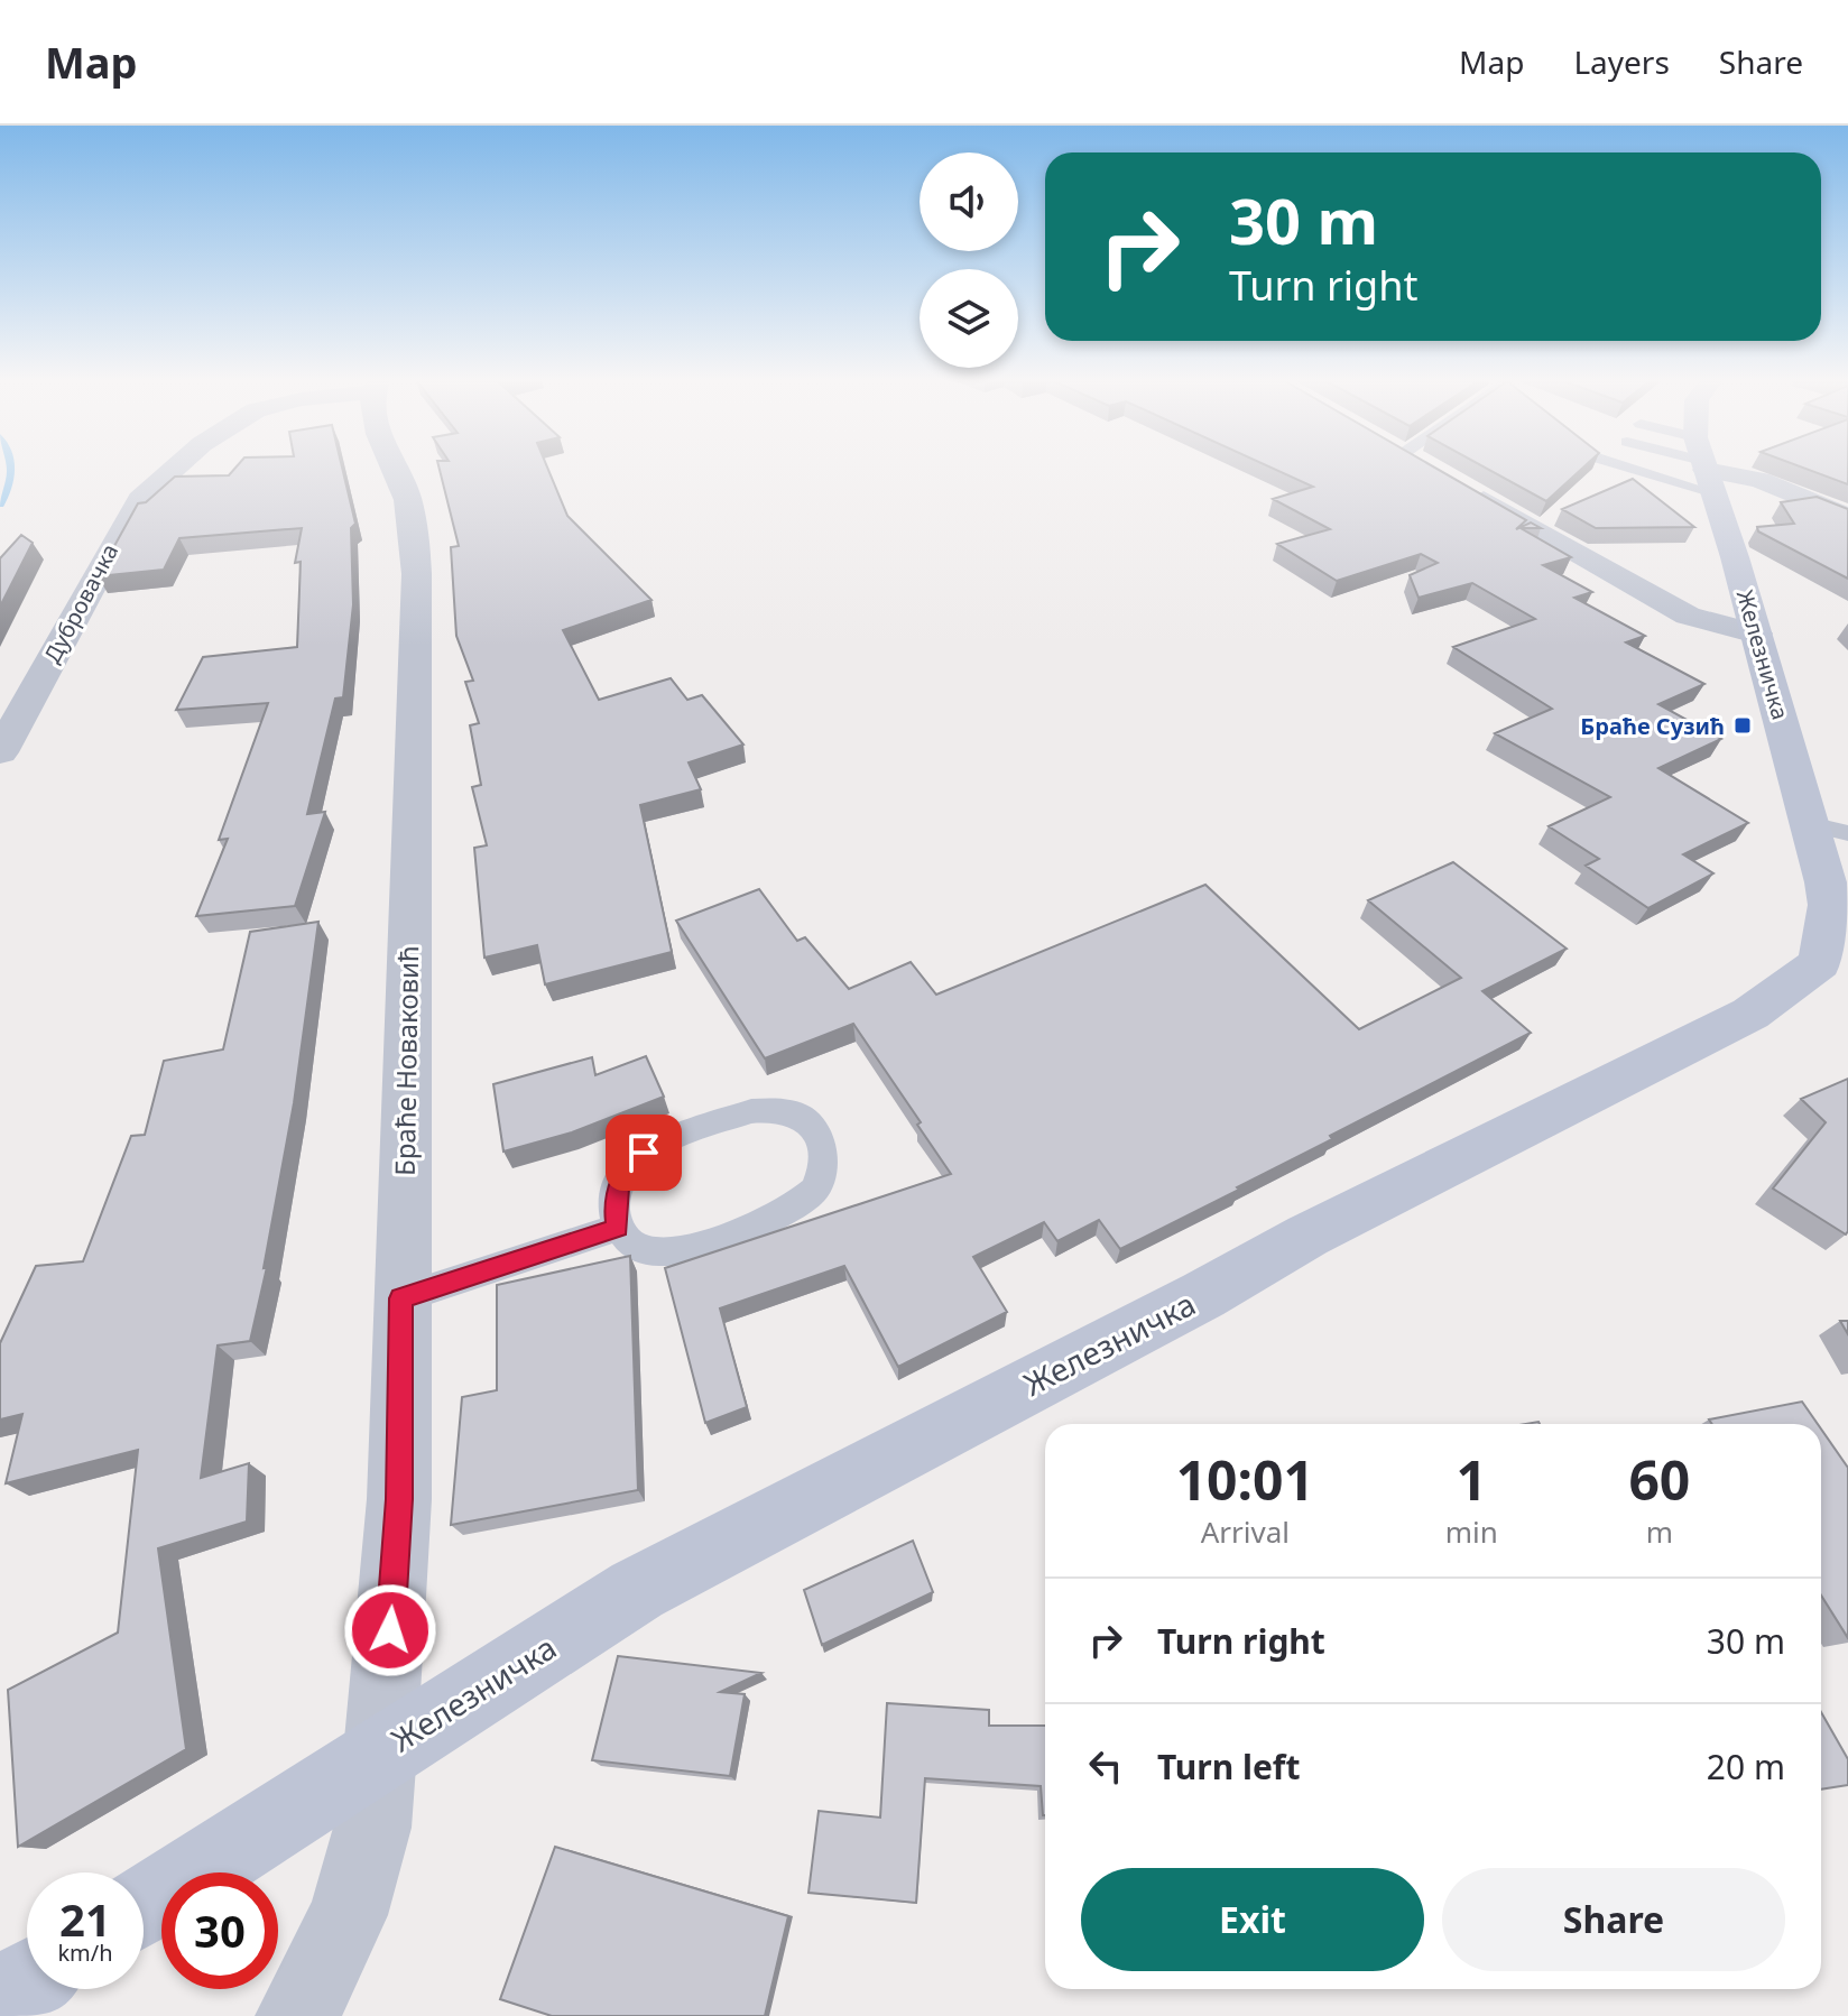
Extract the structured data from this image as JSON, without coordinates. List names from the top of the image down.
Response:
{
  "streets": {
    "main road": ["Железничка"],
    "street": ["Дубровачка", "Браће Новаковић"]
  },
  "crossings": [
    ["Железничка", "Браће Новаковић"]
  ],
  "places": {
    "transit": ["Браће Сузић"]
  },
  "page": {
    "header": "Map",
    "nav": ["Map", "Layers", "Share"],
    "turn": ["30 m", "Turn right"],
    "eta": [
      "10:01",
      "Arrival",
      "1",
      "min",
      "60",
      "m"
    ],
    "list": [
      {
        "name": "Turn right",
        "value": "30 m"
      },
      {
        "name": "Turn left",
        "value": "20 m"
      }
    ],
    "buttons": ["Exit", "Share"],
    "speed": "21 km/h",
    "limit": "30"
  }
}
